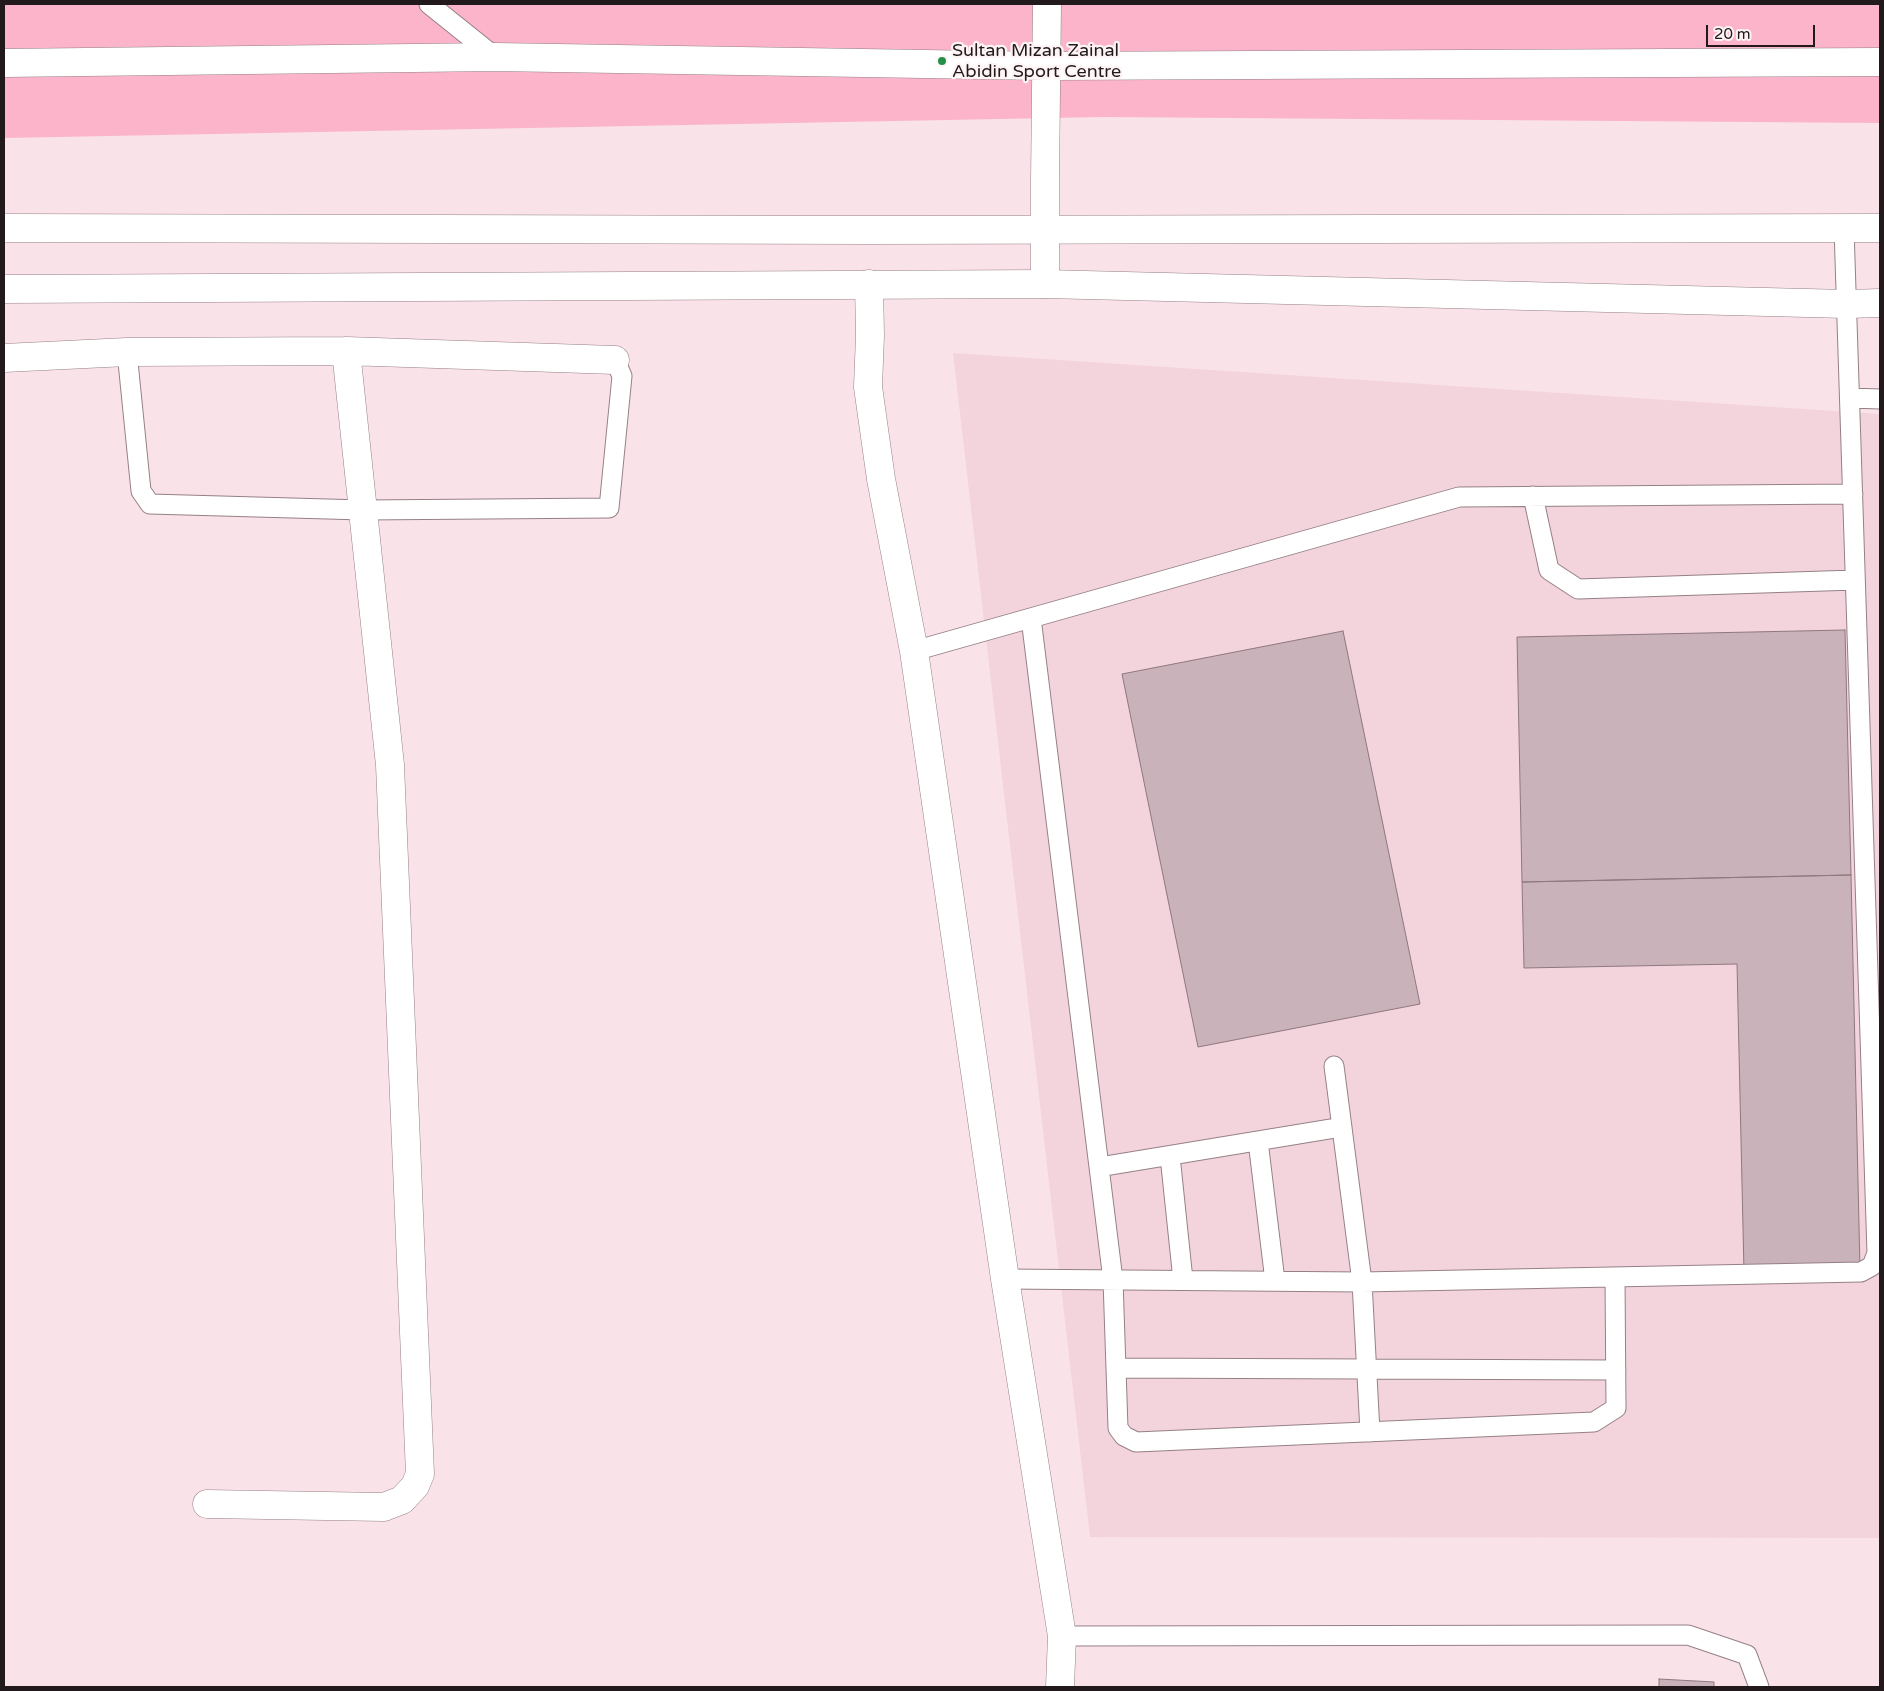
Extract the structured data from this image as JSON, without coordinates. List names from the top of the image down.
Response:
{
  "places": ["Sultan Mizan Zainal Abidin Sport Centre"],
  "scale_bar": "20 m"
}
